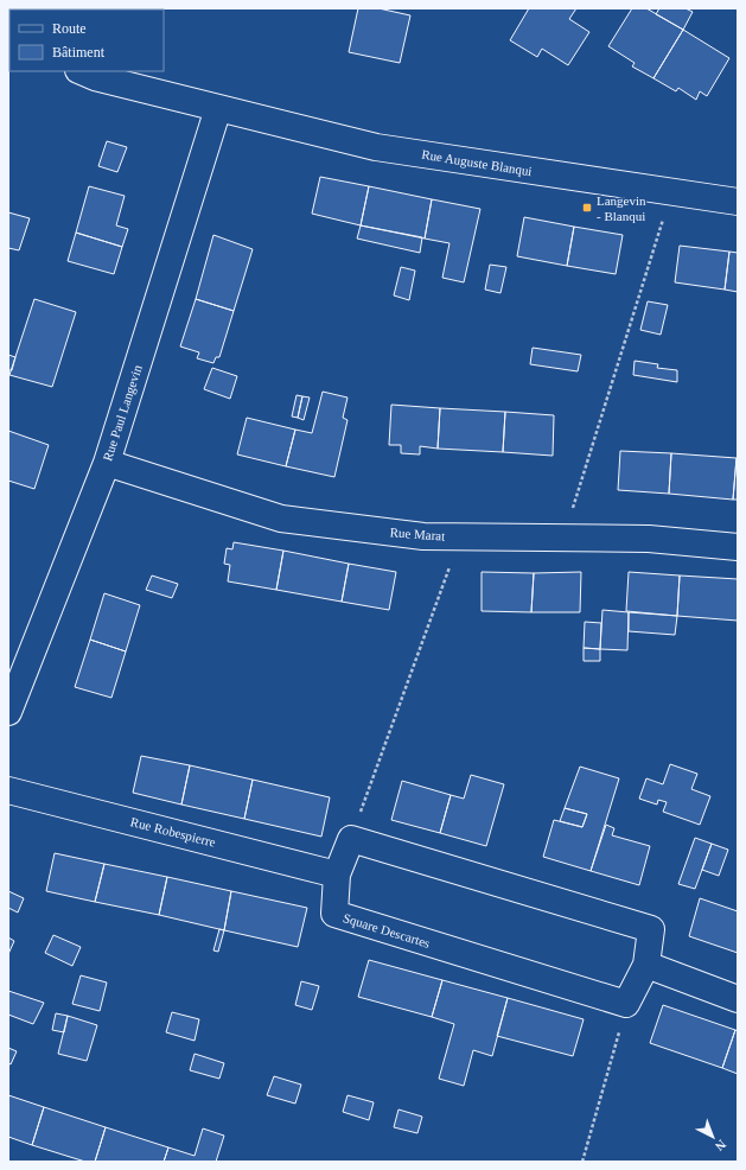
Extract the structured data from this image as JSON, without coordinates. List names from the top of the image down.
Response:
{
  "streets": {
    "street": [
      "Rue Auguste Blanqui",
      "Rue Paul Langevin",
      "Rue Marat",
      "Rue Robespierre",
      "Square Descartes"
    ]
  },
  "crossings": [
    ["Rue Auguste Blanqui", "Rue Paul Langevin"],
    ["Rue Paul Langevin", "Rue Marat"],
    ["Rue Robespierre", "Square Descartes"]
  ],
  "places": {
    "transit": ["Langevin - Blanqui"]
  },
  "legend": ["Route", "Bâtiment"],
  "north": "bottom right"
}
